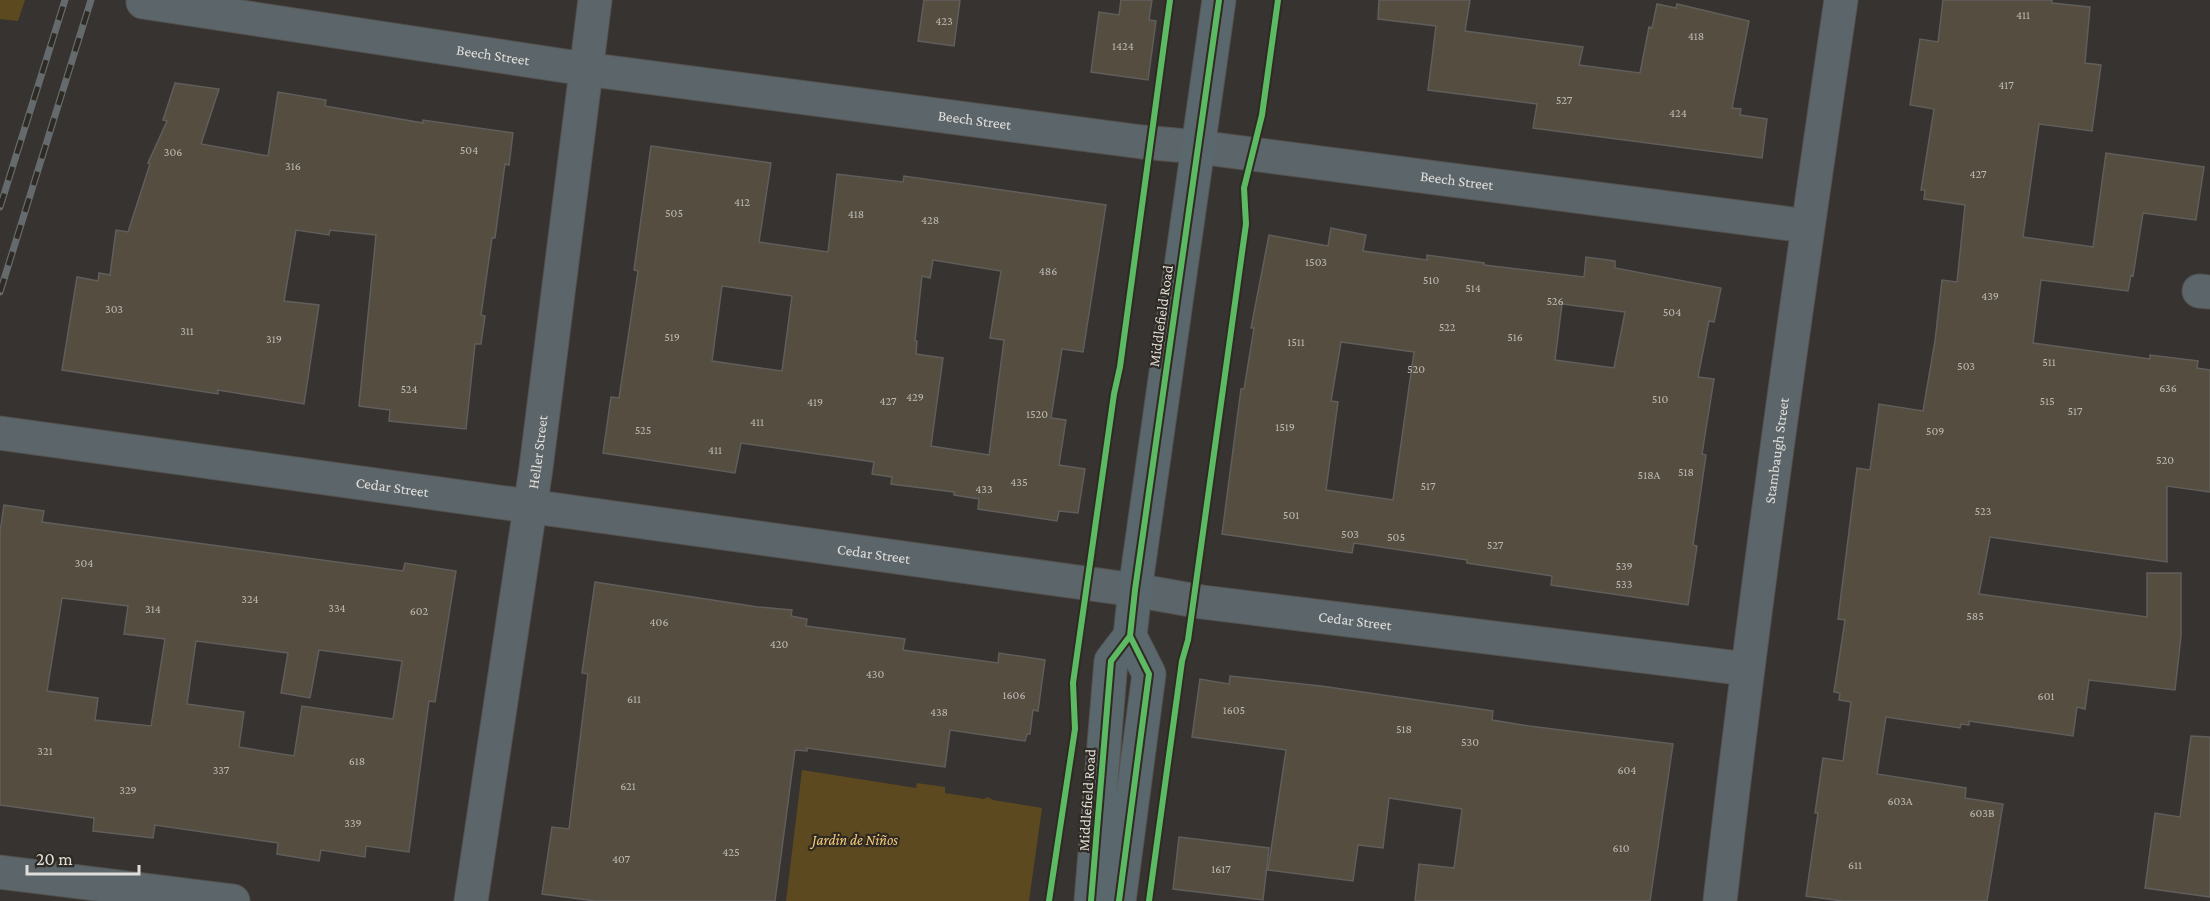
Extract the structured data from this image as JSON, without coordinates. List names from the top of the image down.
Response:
{
  "streets": {
    "main road": ["Middlefield Road"],
    "street": [
      "Beech Street",
      "Stambaugh Street",
      "Heller Street",
      "Cedar Street"
    ]
  },
  "crossings": [
    ["Beech Street", "Middlefield Road"],
    ["Beech Street", "Stambaugh Street"],
    ["Beech Street", "Heller Street"],
    ["Middlefield Road", "Cedar Street"],
    ["Stambaugh Street", "Cedar Street"],
    ["Heller Street", "Cedar Street"]
  ],
  "parks": ["Jardin de Niños"],
  "house_numbers": [
    "411",
    "423",
    "418",
    "1424",
    "417",
    "527",
    "424",
    "504",
    "306",
    "316",
    "427",
    "412",
    "505",
    "418",
    "428",
    "1503",
    "486",
    "510",
    "514",
    "439",
    "526",
    "303",
    "504",
    "522",
    "311",
    "519",
    "516",
    "319",
    "1511",
    "511",
    "503",
    "520",
    "636",
    "524",
    "429",
    "510",
    "427",
    "515",
    "419",
    "517",
    "1520",
    "411",
    "1519",
    "525",
    "509",
    "411",
    "520",
    "518",
    "518A",
    "435",
    "517",
    "433",
    "523",
    "501",
    "503",
    "505",
    "527",
    "304",
    "539",
    "533",
    "324",
    "334",
    "314",
    "602",
    "585",
    "406",
    "420",
    "430",
    "1606",
    "601",
    "611",
    "1605",
    "438",
    "518",
    "530",
    "321",
    "618",
    "337",
    "604",
    "621",
    "329",
    "603A",
    "603B",
    "339",
    "610",
    "425",
    "407",
    "611",
    "1617"
  ],
  "scale_bar": "20 m"
}
